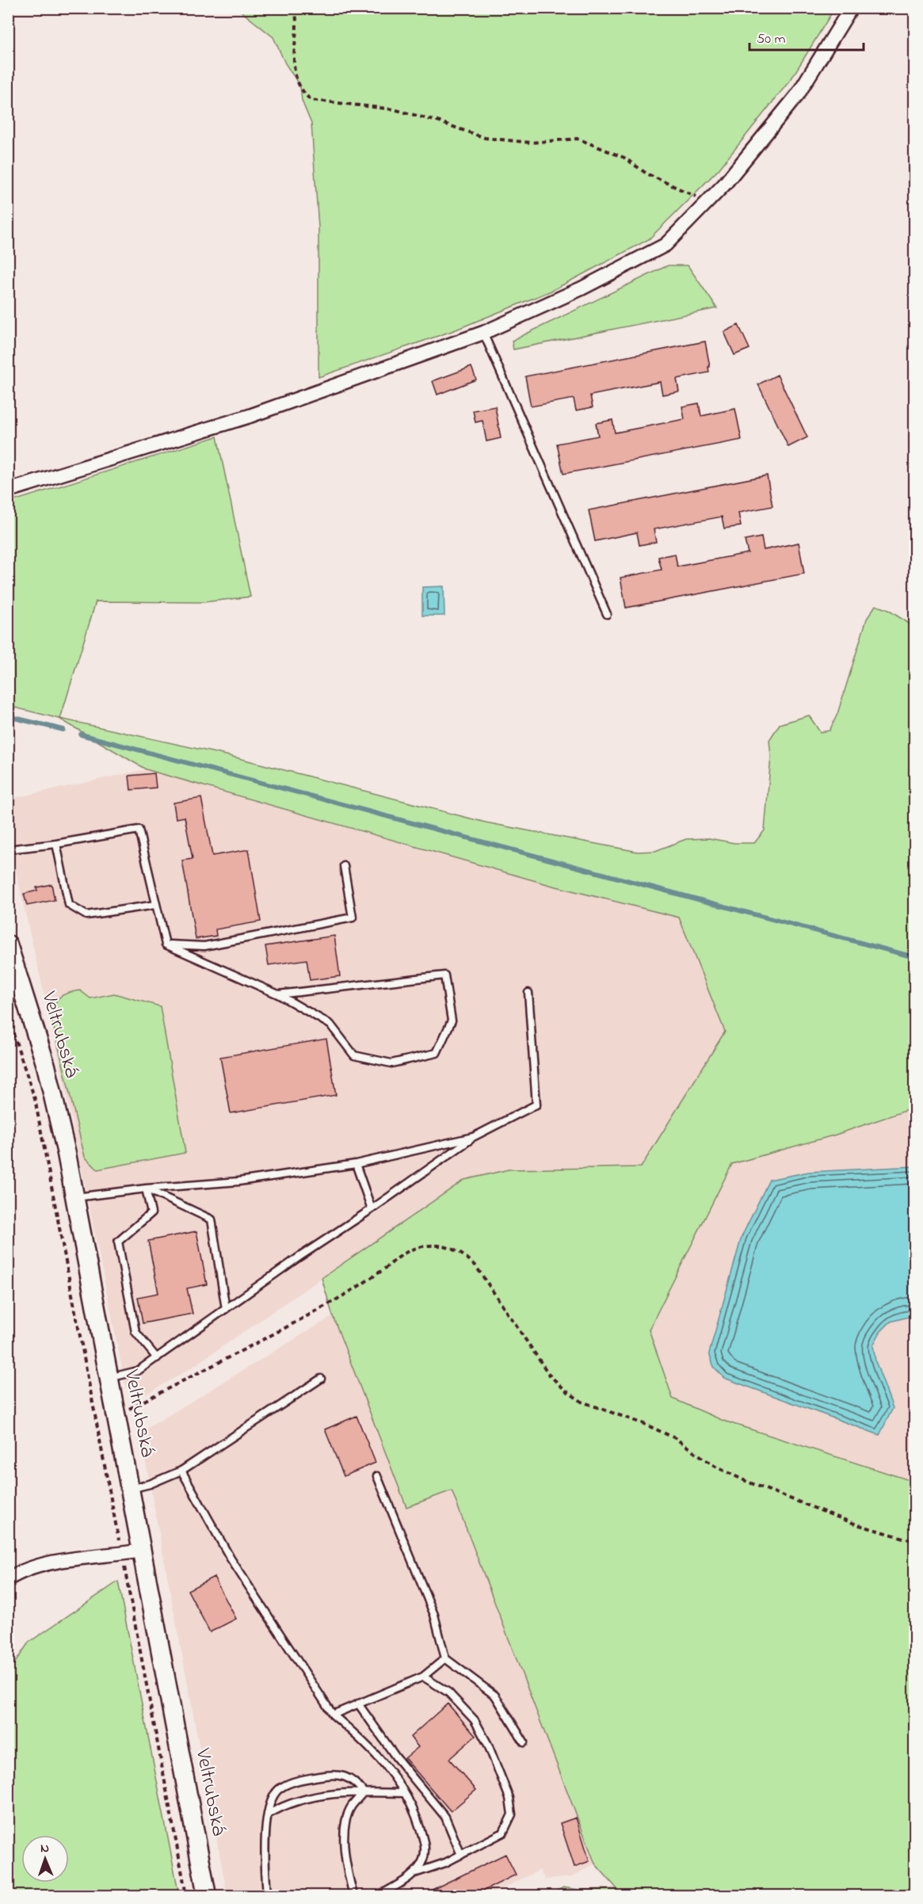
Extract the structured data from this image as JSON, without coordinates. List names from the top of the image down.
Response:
{
  "streets": {
    "street": ["Veltrubská"]
  },
  "scale_bar": "50 m",
  "north": "top"
}
